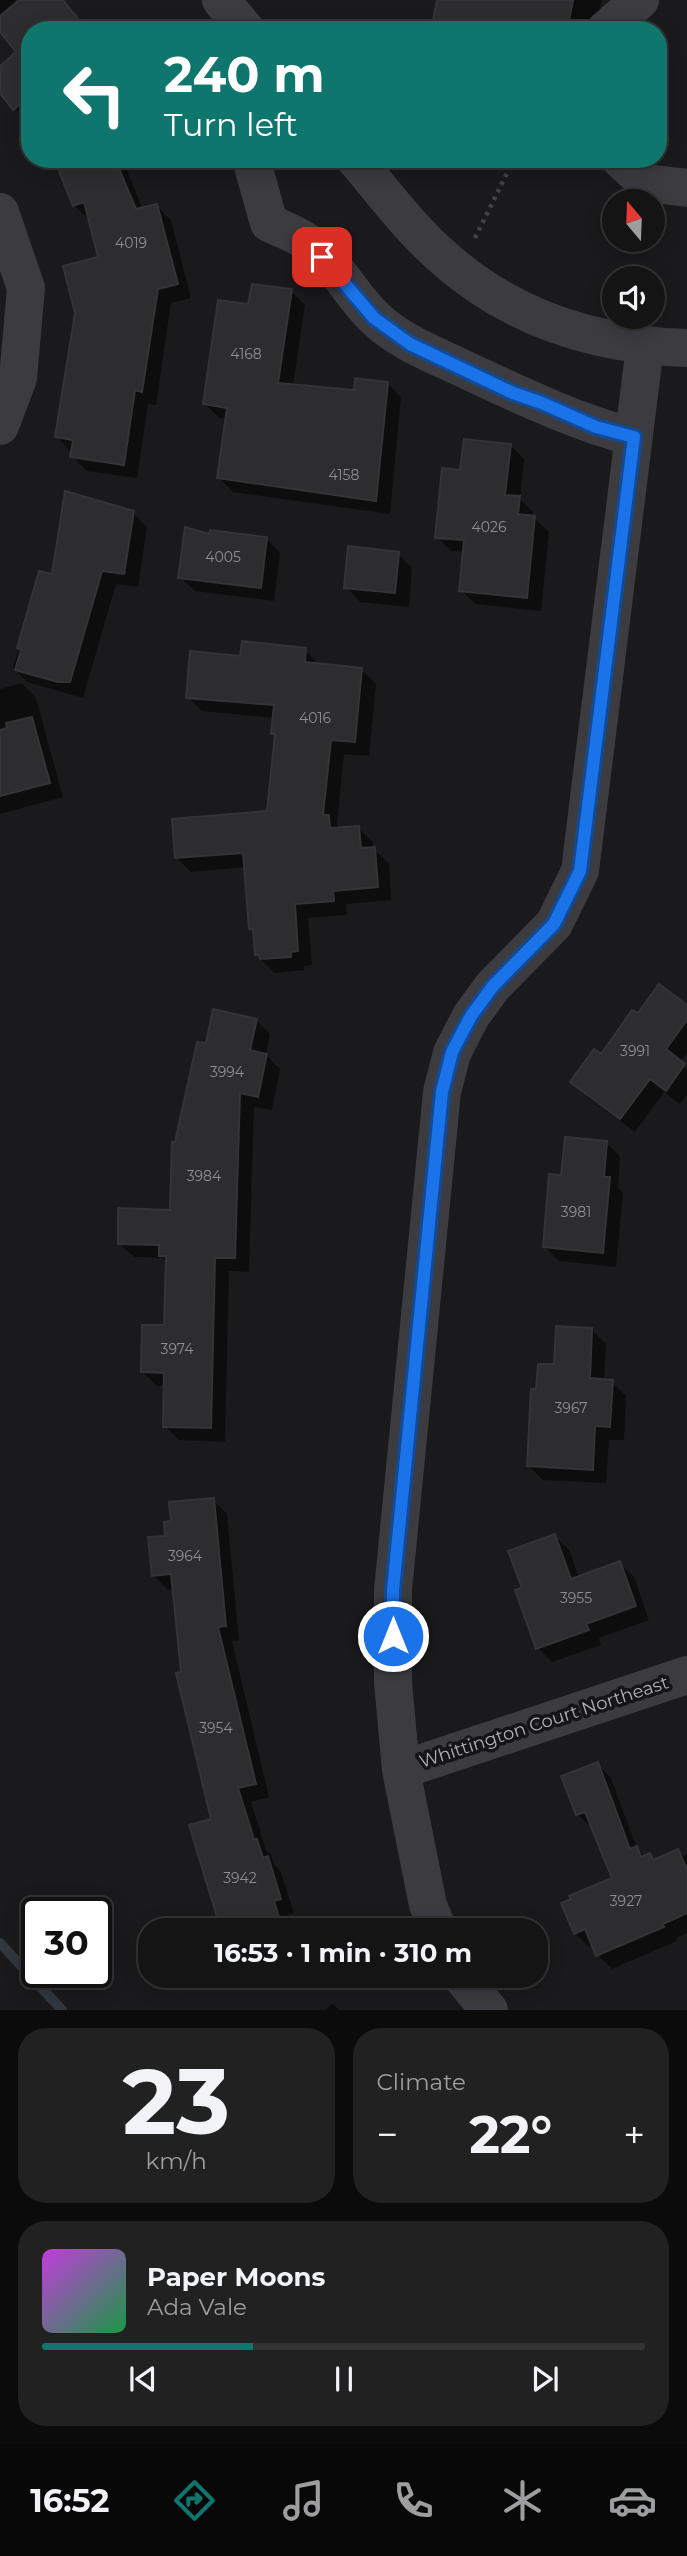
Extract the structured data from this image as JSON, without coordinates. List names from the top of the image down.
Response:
{
  "streets": {
    "street": ["Whittington Court Northeast"]
  },
  "house_numbers": [
    "4019",
    "4168",
    "4158",
    "4026",
    "4005",
    "4016",
    "3991",
    "3994",
    "3984",
    "3981",
    "3974",
    "3967",
    "3964",
    "3955",
    "3954",
    "3942",
    "3927"
  ],
  "north": "top",
  "page": {
    "turn": ["240 m", "Turn left"],
    "limit": "30",
    "trip": "16:53 · 1 min · 310 m",
    "tile": [
      ["23", "km/h"],
      "Climate"
    ],
    "heat": ["−", "22°", "+"],
    "song": ["Paper Moons", "Ada Vale"],
    "tabs": "16:52"
  }
}
